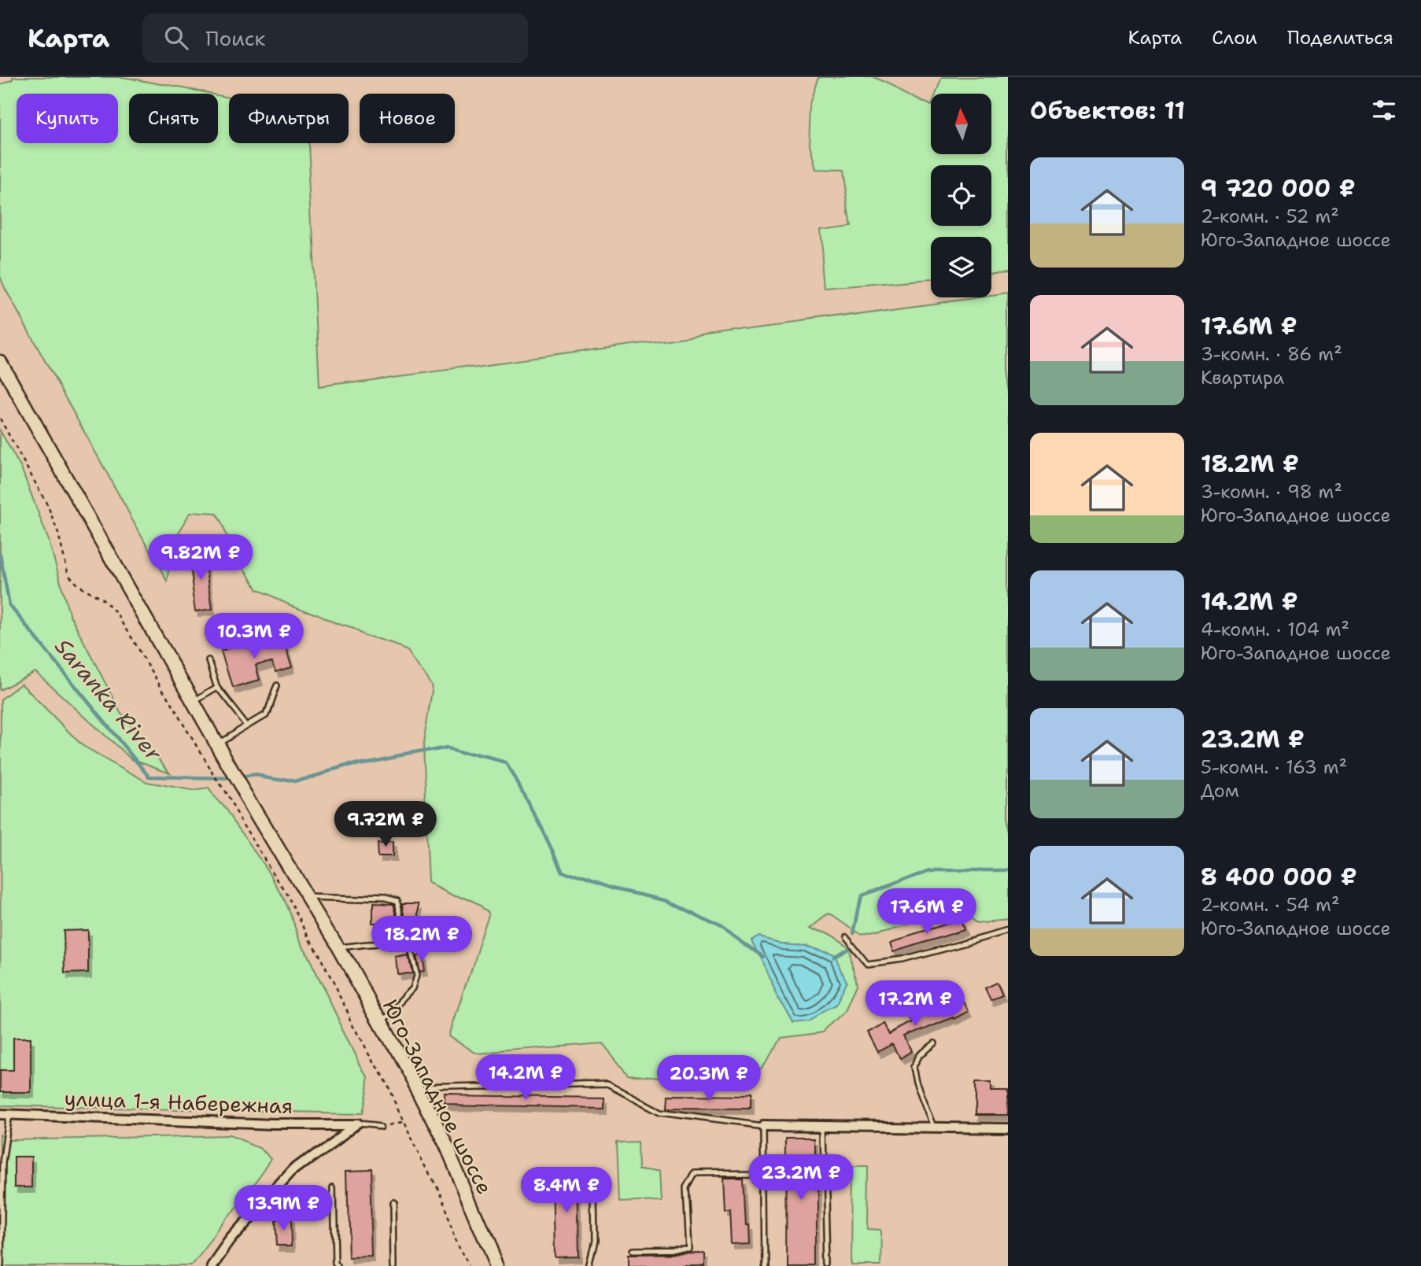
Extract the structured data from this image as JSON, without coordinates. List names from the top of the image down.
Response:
{
  "streets": {
    "main road": ["Юго-Западное шоссе"],
    "street": ["улица 1-я Набережная"]
  },
  "water": ["Saranka River"],
  "north": "top",
  "page": {
    "header": "Карта",
    "search": "Поиск",
    "nav": ["Карта", "Слои", "Поделиться"],
    "heading": "Объектов: 11",
    "chip": [
      "Купить",
      "Снять",
      "Фильтры",
      "Новое"
    ],
    "list": [
      {
        "name": "9 720 000 ₽",
        "note": "2-комн. · 52 m² · Юго-Западное шоссе"
      },
      {
        "name": "17.6M ₽",
        "note": "3-комн. · 86 m² · Квартира"
      },
      {
        "name": "18.2M ₽",
        "note": "3-комн. · 98 m² · Юго-Западное шоссе"
      },
      {
        "name": "14.2M ₽",
        "note": "4-комн. · 104 m² · Юго-Западное шоссе"
      },
      {
        "name": "23.2M ₽",
        "note": "5-комн. · 163 m² · Дом"
      },
      {
        "name": "8 400 000 ₽",
        "note": "2-комн. · 54 m² · Юго-Западное шоссе"
      }
    ],
    "price": [
      "9.82M ₽",
      "10.3M ₽",
      "9.72M ₽",
      "17.6M ₽",
      "18.2M ₽",
      "17.2M ₽",
      "14.2M ₽",
      "20.3M ₽",
      "23.2M ₽",
      "8.4M ₽",
      "13.9M ₽"
    ]
  }
}
